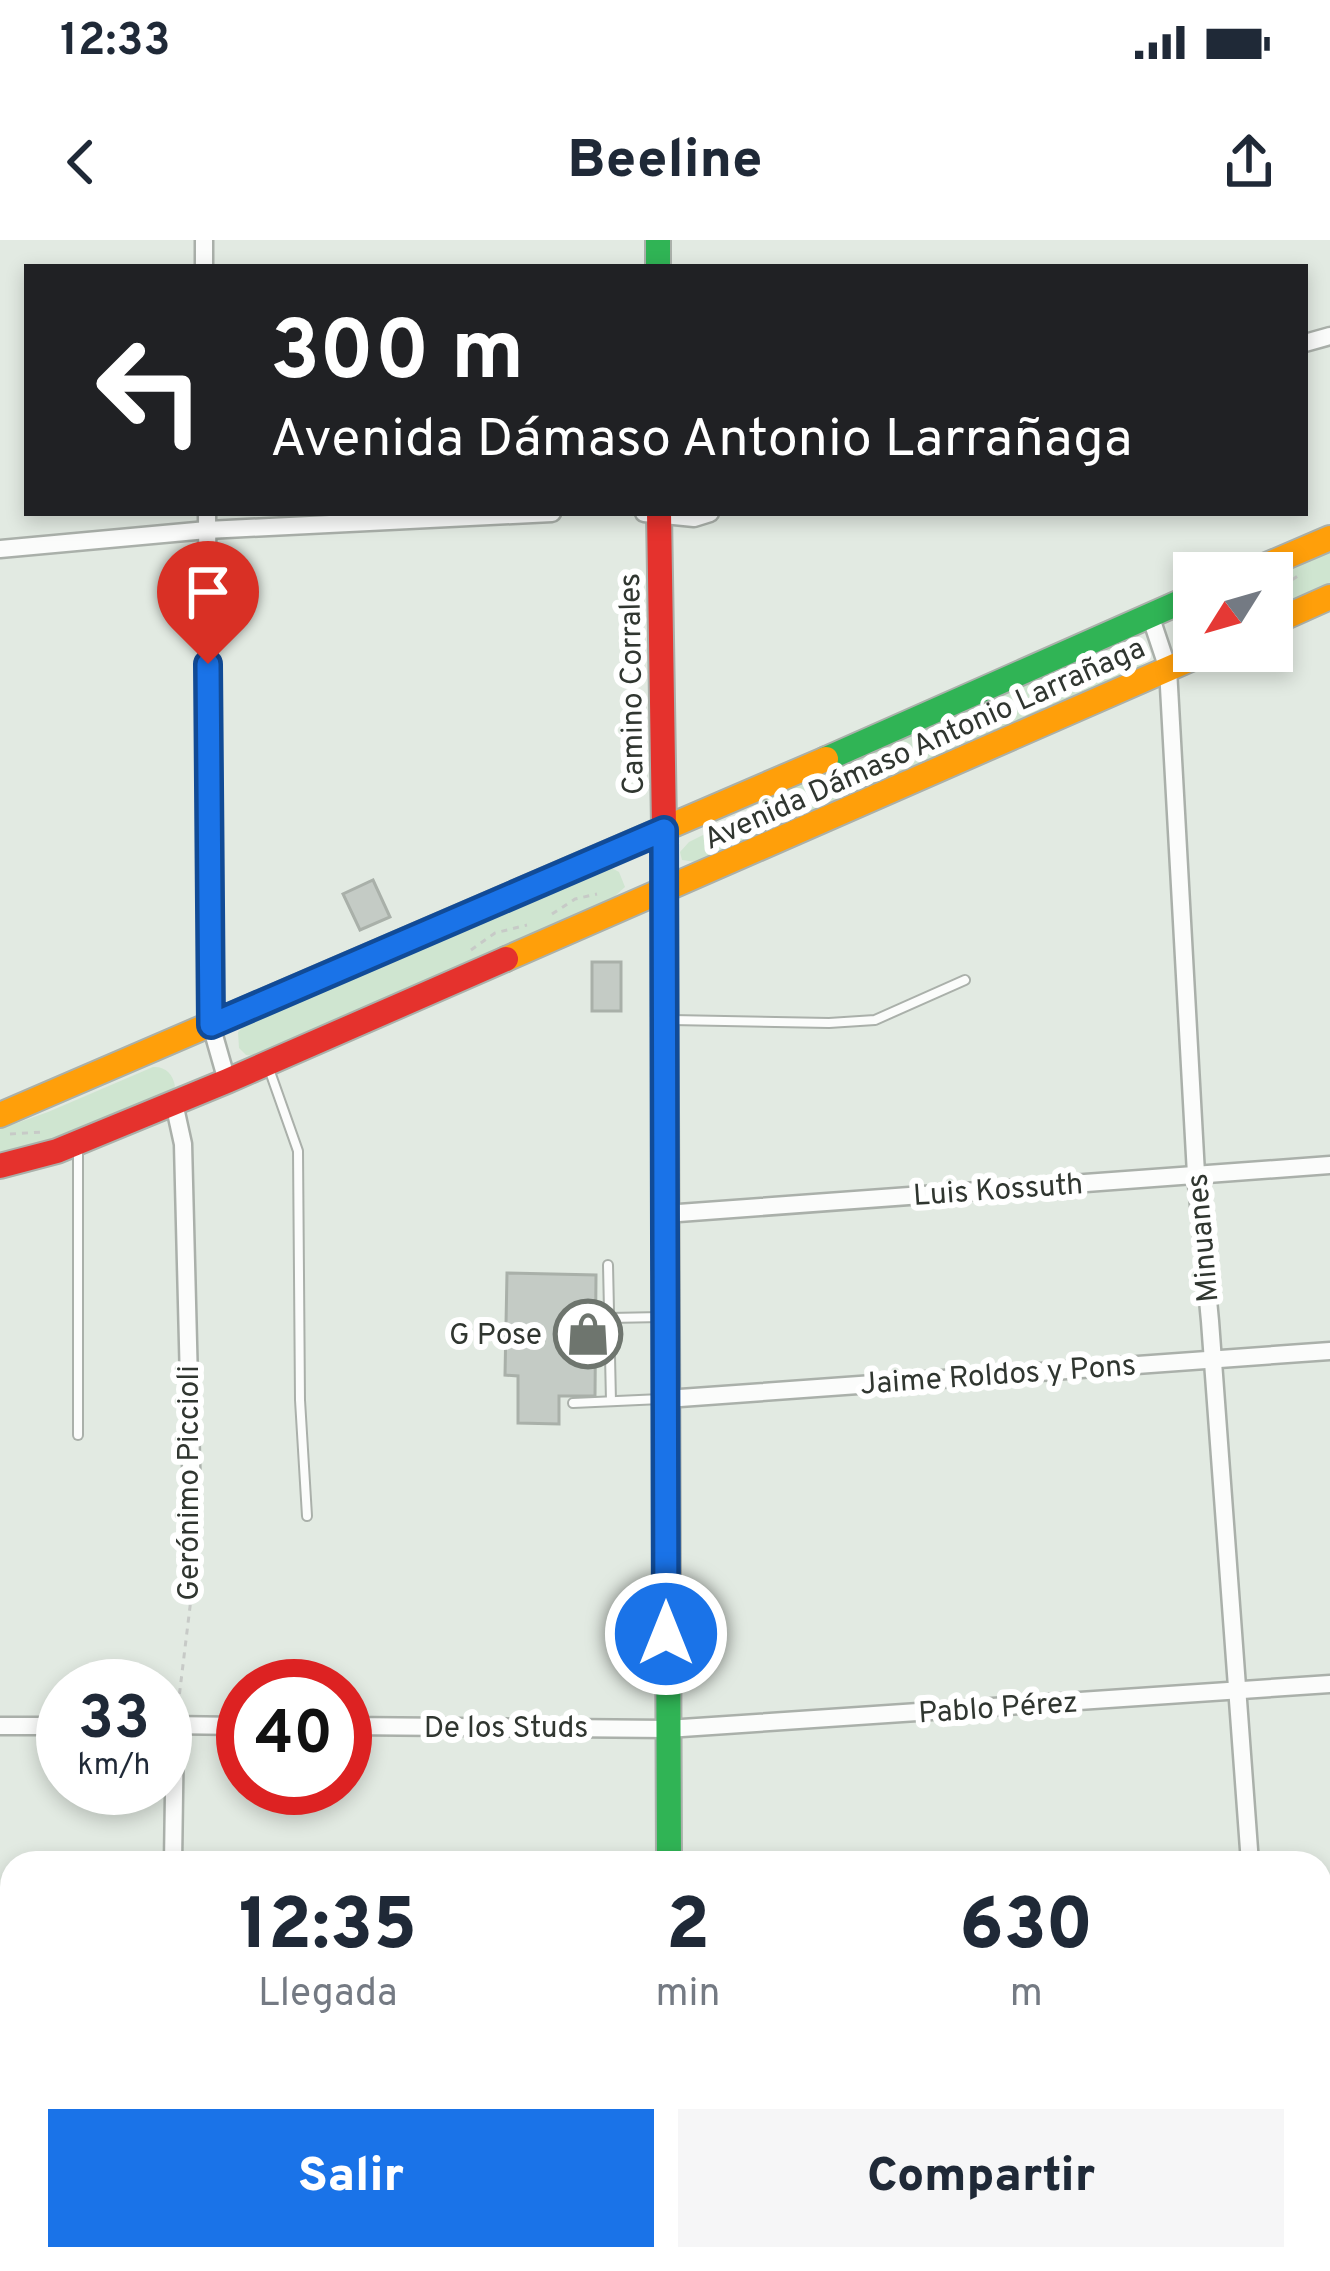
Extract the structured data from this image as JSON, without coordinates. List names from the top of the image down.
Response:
{
  "streets": {
    "street": [
      "Camino Corrales",
      "Avenida Dámaso Antonio Larrañaga",
      "Luis Kossuth",
      "Minuanes",
      "Jaime Roldos y Pons",
      "Gerónimo Piccioli",
      "Pablo Pérez",
      "De los Studs"
    ]
  },
  "crossings": [
    ["Camino Corrales", "Avenida Dámaso Antonio Larrañaga"],
    ["Camino Corrales", "Luis Kossuth"],
    ["Camino Corrales", "Jaime Roldos y Pons"],
    ["Camino Corrales", "Pablo Pérez"],
    ["Camino Corrales", "De los Studs"],
    ["Avenida Dámaso Antonio Larrañaga", "Minuanes"],
    ["Avenida Dámaso Antonio Larrañaga", "Gerónimo Piccioli"],
    ["Luis Kossuth", "Minuanes"],
    ["Minuanes", "Jaime Roldos y Pons"],
    ["Minuanes", "Pablo Pérez"],
    ["Pablo Pérez", "De los Studs"]
  ],
  "places": {
    "shop": ["G Pose"]
  },
  "north": "bottom left",
  "page": {
    "status": "12:33",
    "header": "Beeline",
    "turn": ["300 m", "Avenida Dámaso Antonio Larrañaga"],
    "speed": "33 km/h",
    "limit": "40",
    "eta": [
      "12:35",
      "Llegada",
      "2",
      "min",
      "630",
      "m"
    ],
    "buttons": ["Salir", "Compartir"]
  }
}
